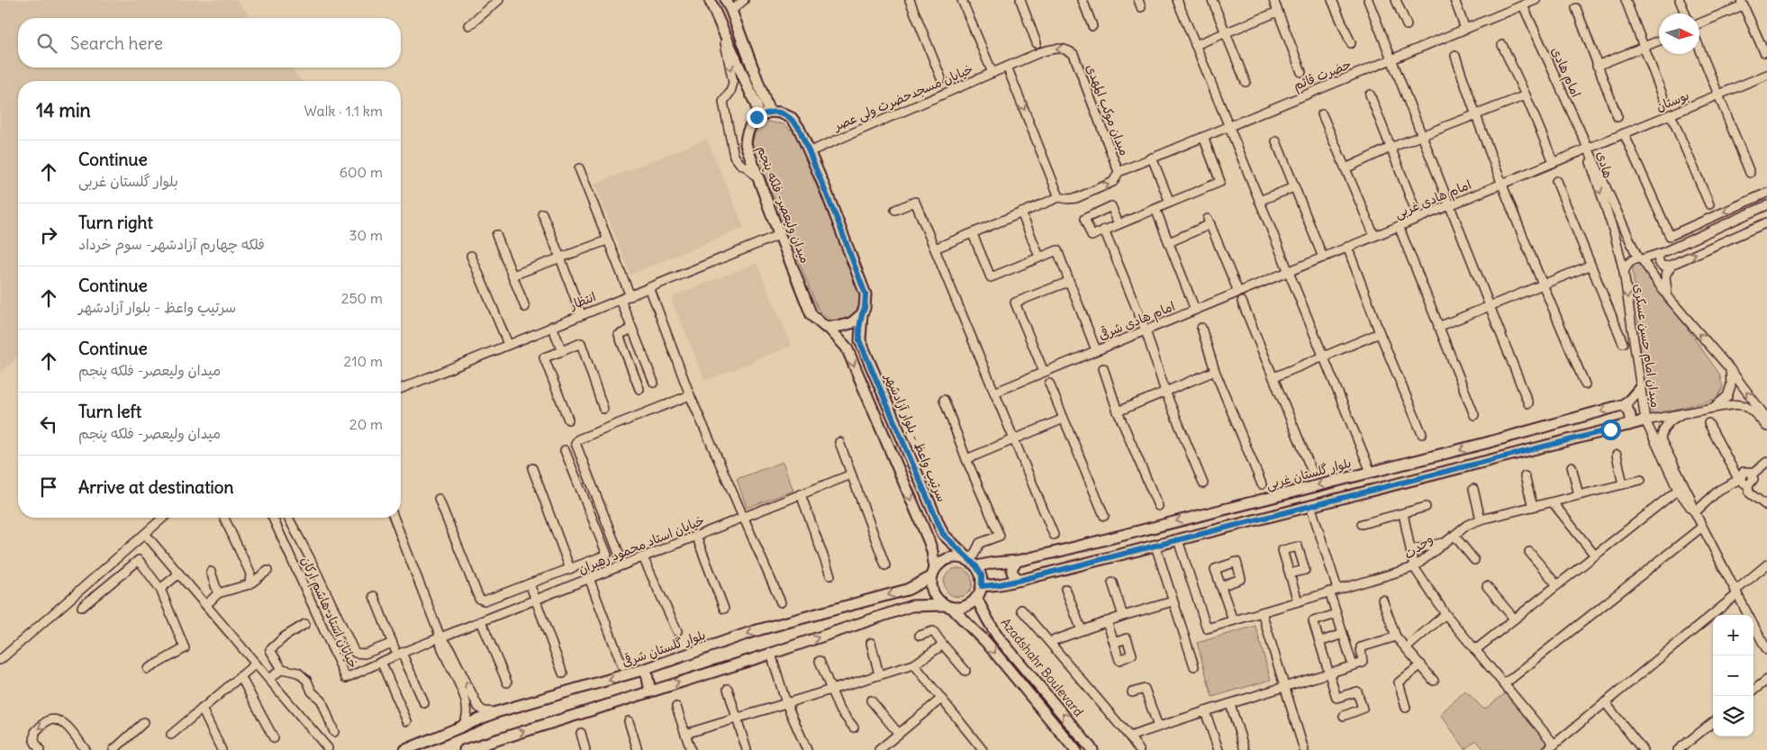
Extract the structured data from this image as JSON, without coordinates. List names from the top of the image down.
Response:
{
  "streets": {
    "main road": [
      "میدان ولیعصر- فلکه پنجم",
      "سرتیپ واعظ - بلوار آزادشهر",
      "بلوار گلستان غربی",
      "بلوار گلستان شرقی",
      "Azadshahr Boulevard"
    ],
    "street": [
      "امام هادی",
      "حضرت قائم",
      "خیابان مسجدحضرت ولی عصر",
      "بوستان",
      "میدان موکب المهدی",
      "هادی",
      "امام هادی غربی",
      "انتظار",
      "امام هادی شرقی",
      "میدان امام حسن عسکری",
      "خیابان استاد محمود رهبران",
      "وحدت",
      "خیابان استاد هاشم ارکان"
    ]
  },
  "crossings": [
    ["امام هادی", "حضرت قائم"],
    ["امام هادی", "بوستان"],
    ["امام هادی", "هادی"],
    ["امام هادی", "امام هادی غربی"],
    ["حضرت قائم", "میدان موکب المهدی"],
    ["خیابان مسجدحضرت ولی عصر", "میدان موکب المهدی"],
    ["بوستان", "هادی"],
    ["بوستان", "امام هادی غربی"],
    ["هادی", "امام هادی غربی"],
    ["هادی", "میدان امام حسن عسکری"],
    ["امام هادی غربی", "امام هادی شرقی"],
    ["میدان ولیعصر- فلکه پنجم", "انتظار"],
    ["میدان امام حسن عسکری", "بلوار گلستان غربی"],
    ["سرتیپ واعظ - بلوار آزادشهر", "بلوار گلستان غربی"],
    ["سرتیپ واعظ - بلوار آزادشهر", "بلوار گلستان شرقی"],
    ["سرتیپ واعظ - بلوار آزادشهر", "Azadshahr Boulevard"],
    ["بلوار گلستان غربی", "بلوار گلستان شرقی"],
    ["بلوار گلستان غربی", "Azadshahr Boulevard"],
    ["خیابان استاد محمود رهبران", "خیابان استاد هاشم ارکان"],
    ["بلوار گلستان شرقی", "Azadshahr Boulevard"]
  ],
  "north": "right",
  "page": {
    "search": "Search here",
    "heading": ["14 min", "Walk · 1.1 km"],
    "list": [
      ["Continue", "بلوار گلستان غربی", "600 m"],
      ["Turn right", "فلکه چهارم آزادشهر- سوم خرداد", "30 m"],
      ["Continue", "سرتیپ واعظ - بلوار آزادشهر", "250 m"],
      ["Continue", "میدان ولیعصر- فلکه پنجم", "210 m"],
      ["Turn left", "میدان ولیعصر- فلکه پنجم", "20 m"],
      "Arrive at destination"
    ],
    "map_buttons": ["+", "−"]
  }
}
